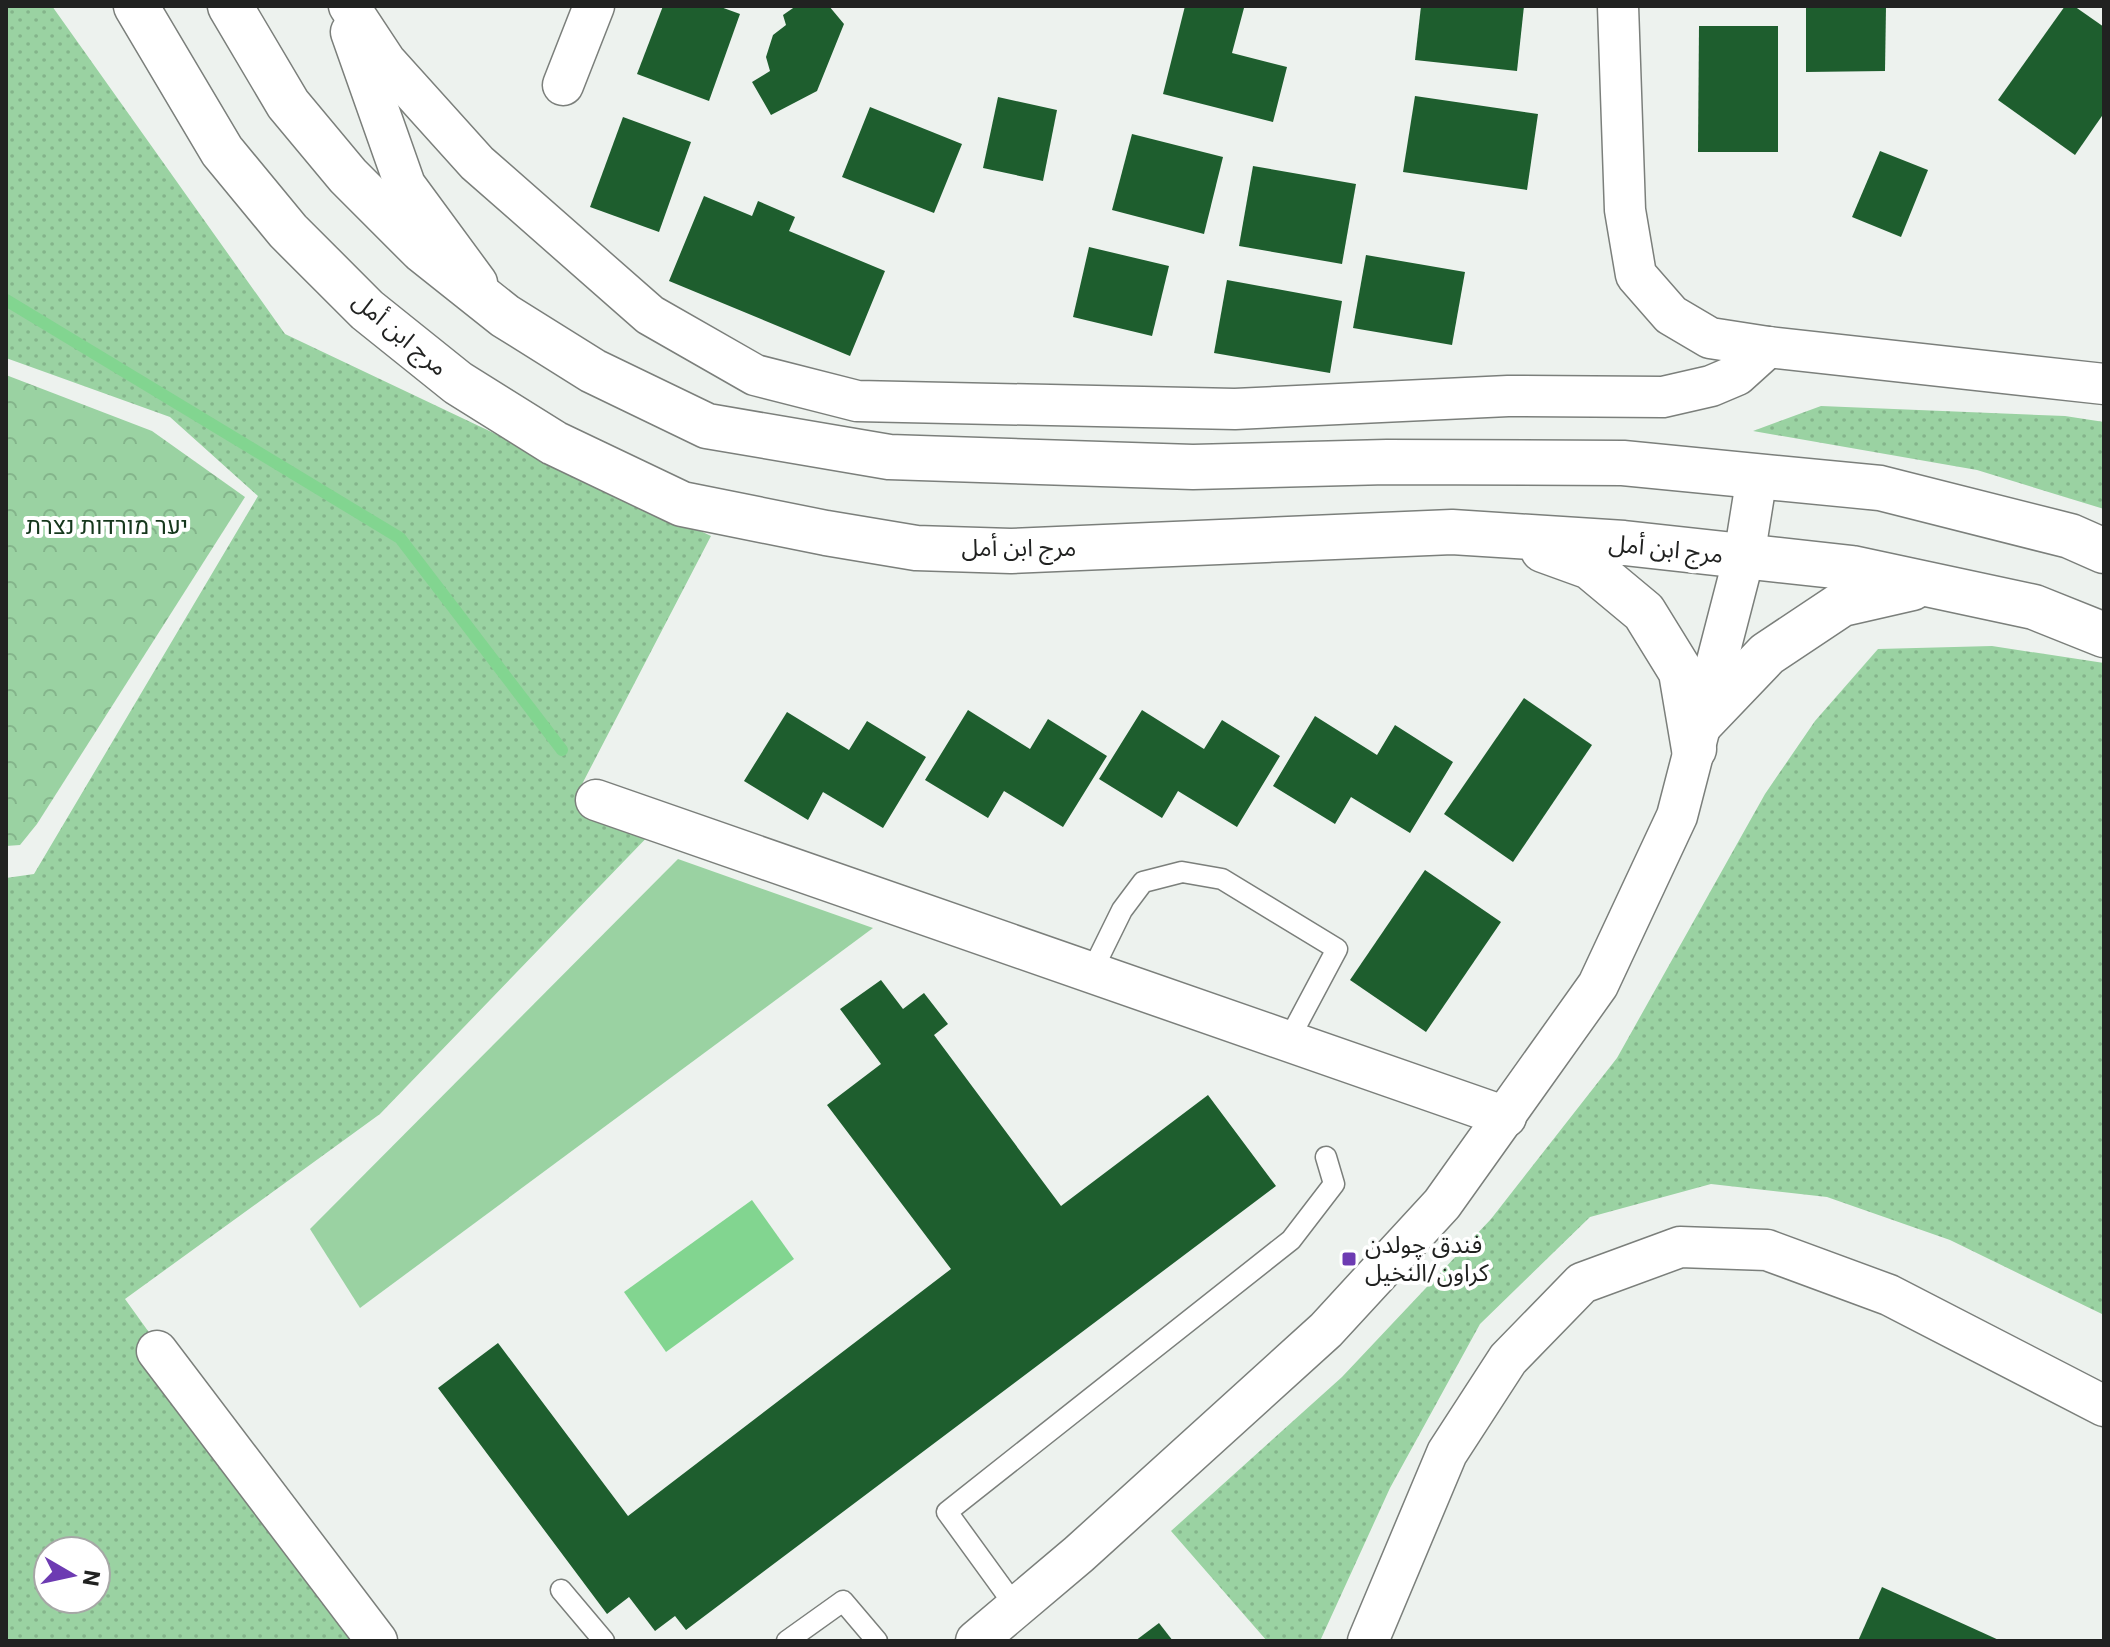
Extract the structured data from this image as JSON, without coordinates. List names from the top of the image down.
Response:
{
  "streets": {
    "street": ["مرج ابن أمل"]
  },
  "parks": ["יער מורדות נצרת"],
  "places": {
    "transit": ["فندق چولدن كراون/النخيل"]
  },
  "north": "right"
}
